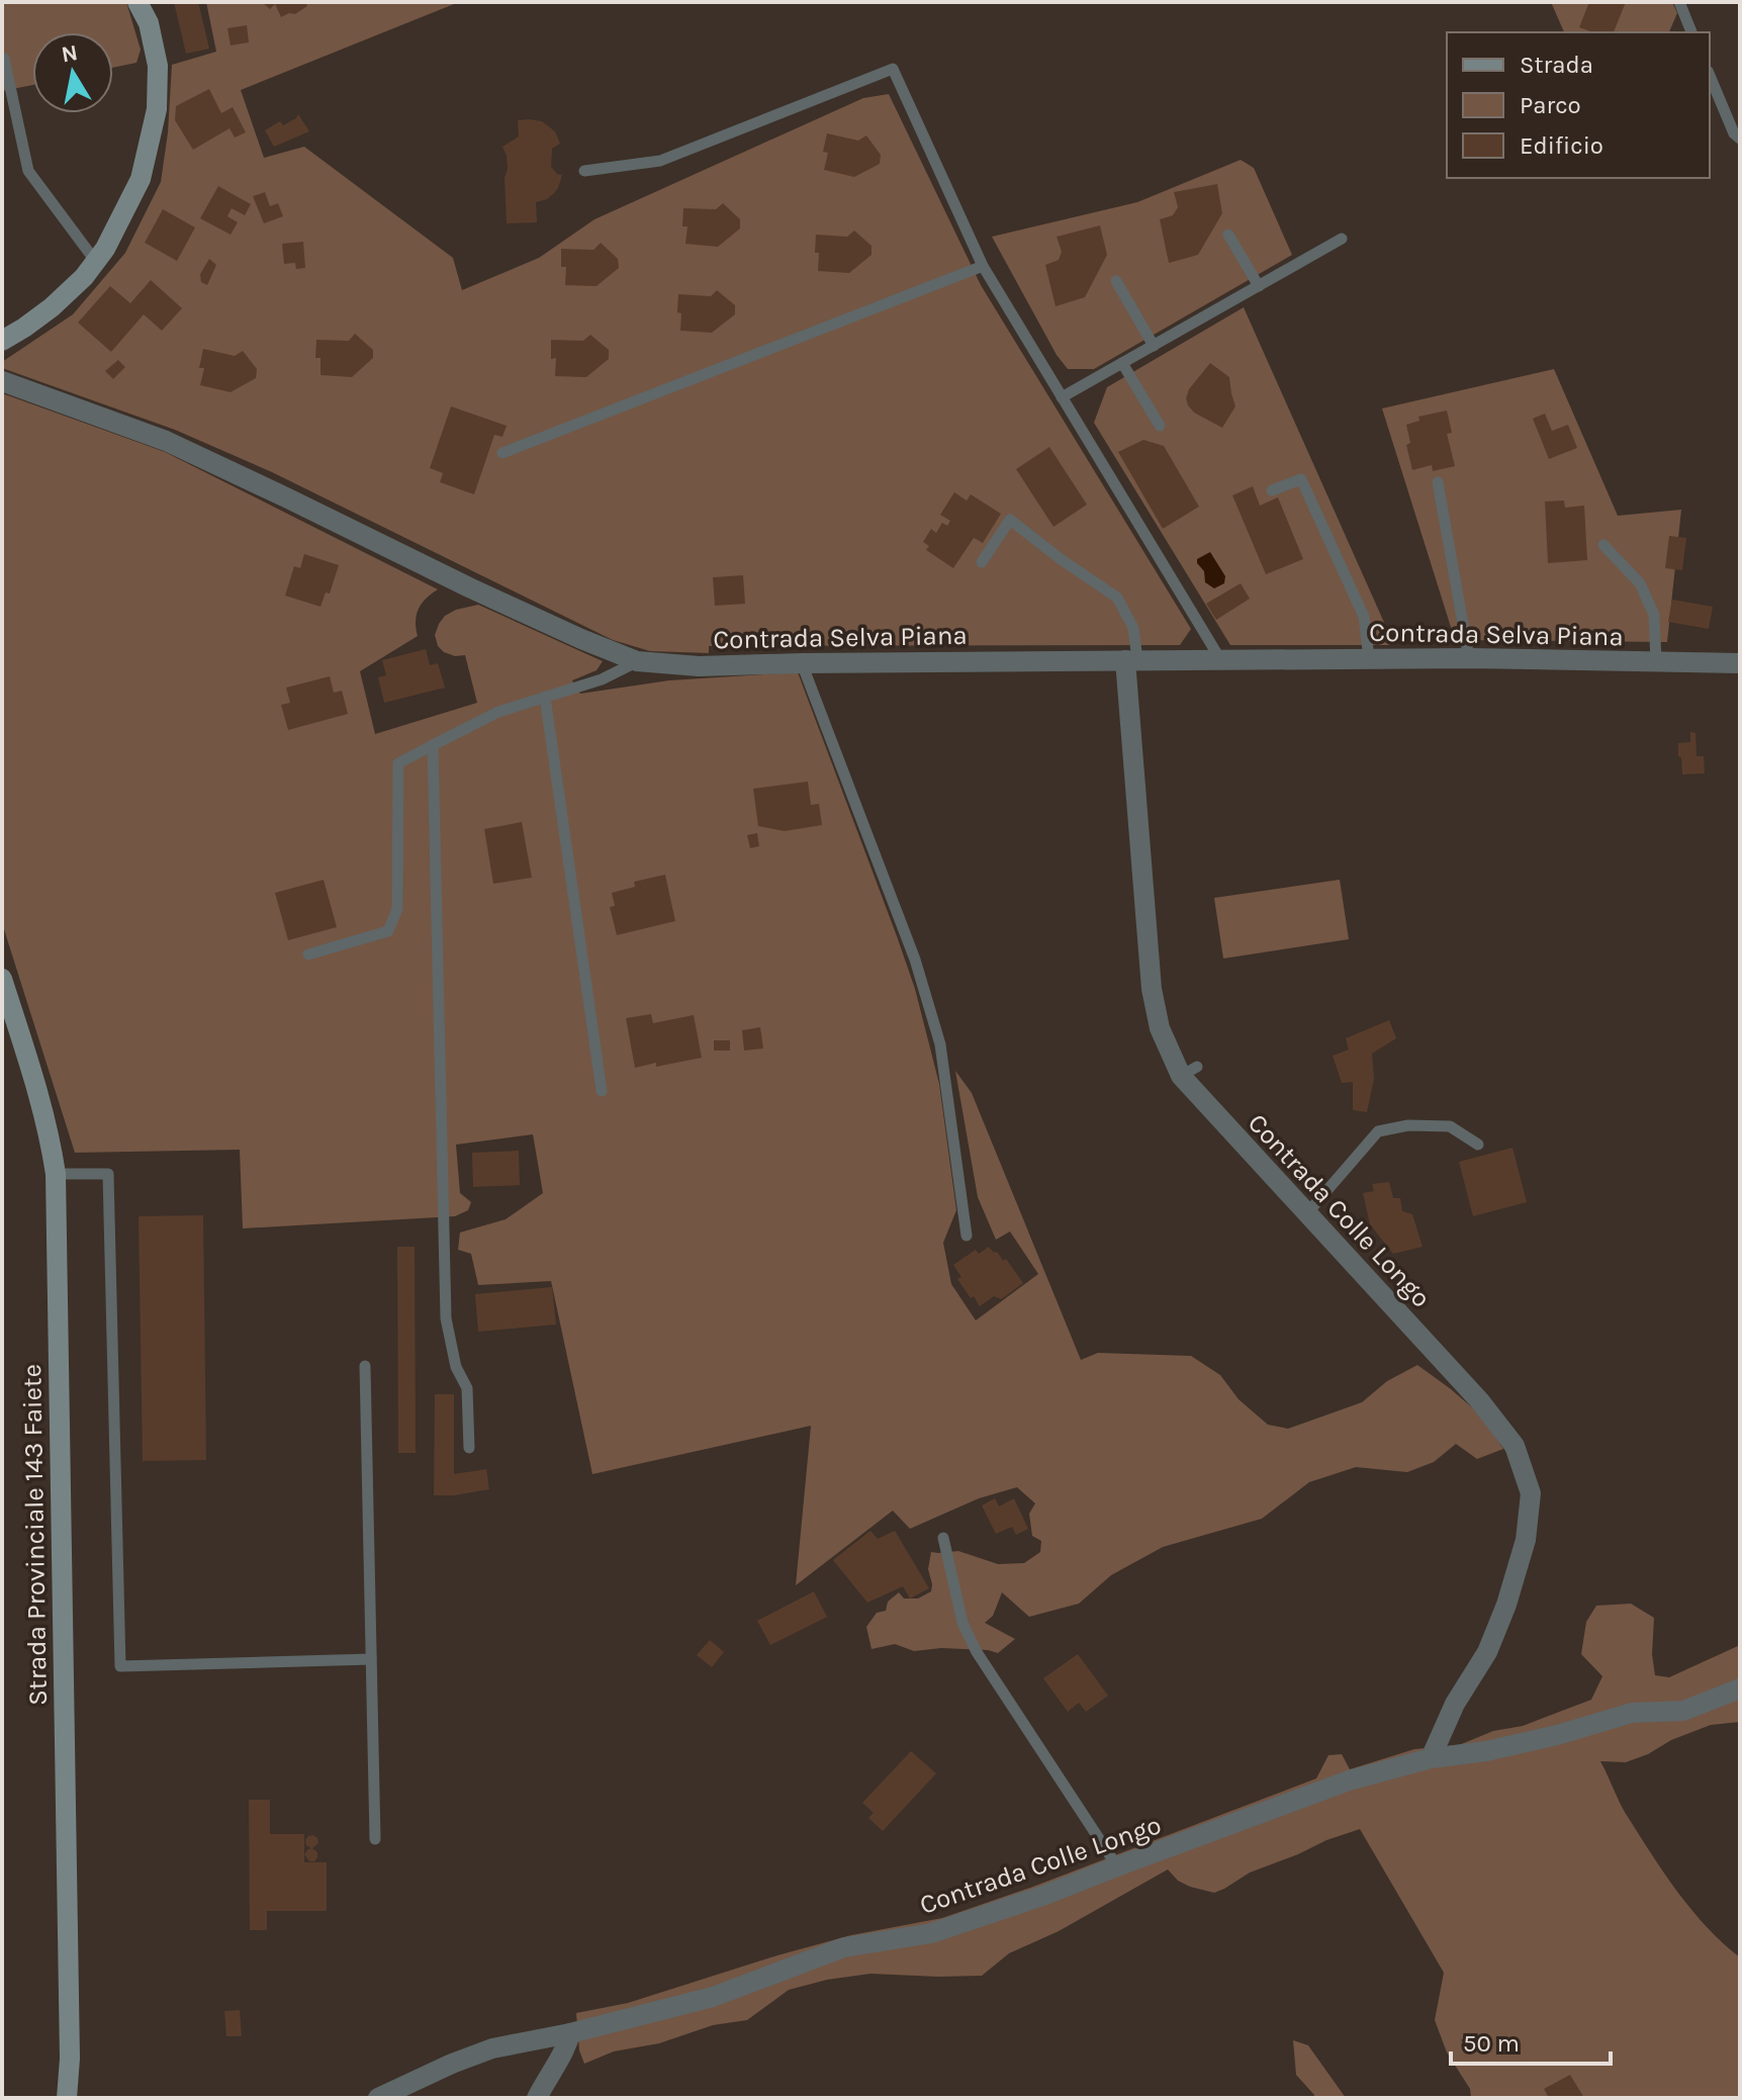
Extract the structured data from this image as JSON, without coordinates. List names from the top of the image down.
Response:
{
  "streets": {
    "main road": ["Strada Provinciale 143 Faiete"],
    "street": ["Contrada Selva Piana", "Contrada Colle Longo"]
  },
  "crossings": [
    ["Contrada Selva Piana", "Contrada Colle Longo"]
  ],
  "legend": ["Strada", "Parco", "Edificio"],
  "scale_bar": "50 m",
  "north": "top"
}
